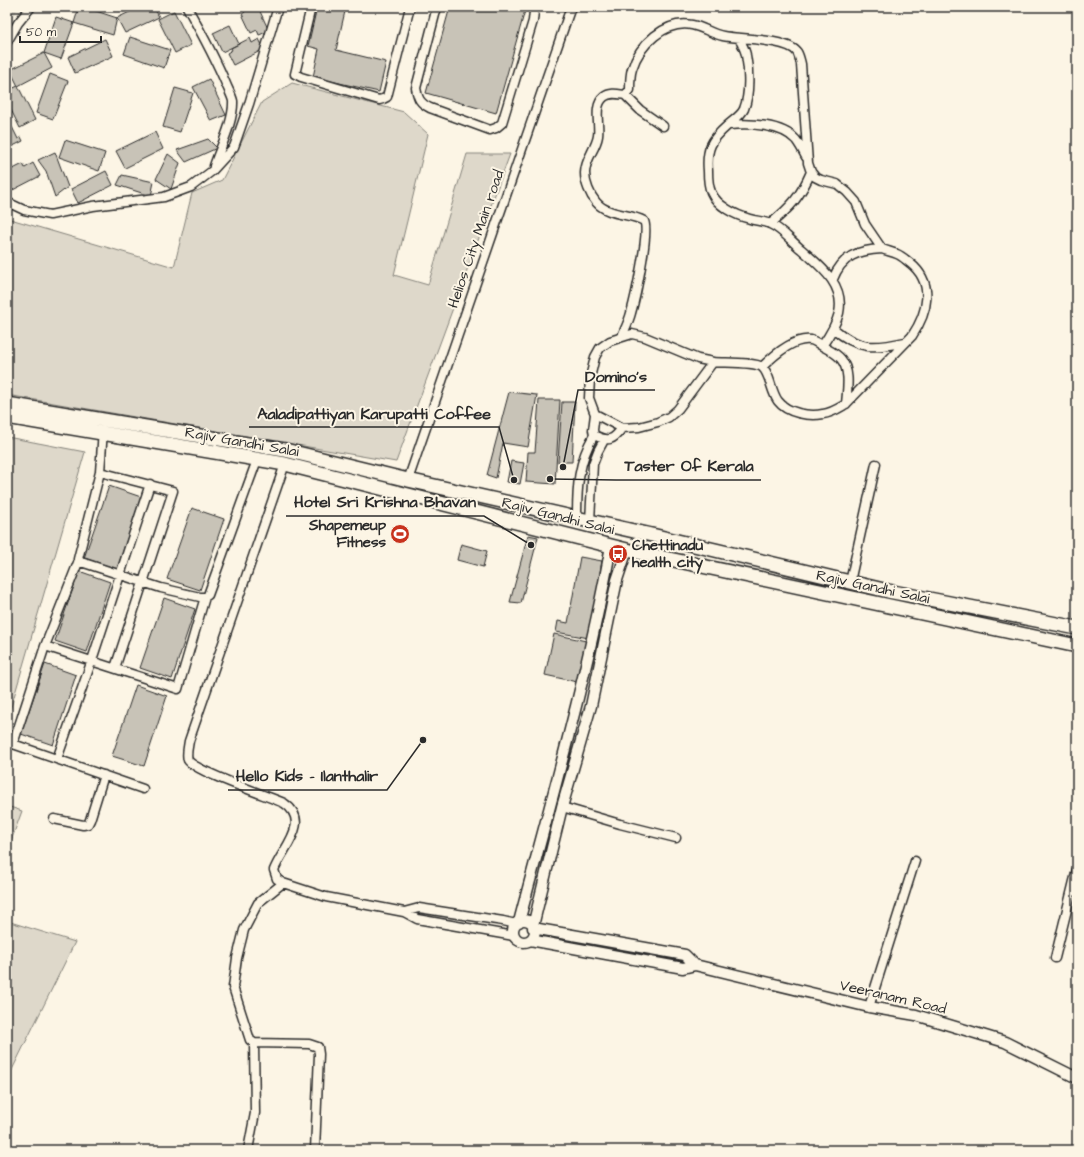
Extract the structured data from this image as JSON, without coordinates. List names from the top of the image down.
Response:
{
  "streets": {
    "main road": ["Rajiv Gandhi Salai"],
    "street": ["Helios City Main road", "Veeranam Road"]
  },
  "crossings": [
    ["Helios City Main road", "Rajiv Gandhi Salai"]
  ],
  "places": {
    "other": [
      "Domino's",
      "Taster Of Kerala",
      "Aaladipattiyan Karupatti Coffee",
      "Hotel Sri Krishna Bhavan",
      "Hello Kids - Ilanthalir"
    ],
    "sports": ["Shapemeup Fitness"],
    "bus stop": ["Chettinadu health city"]
  },
  "scale_bar": "50 m"
}
